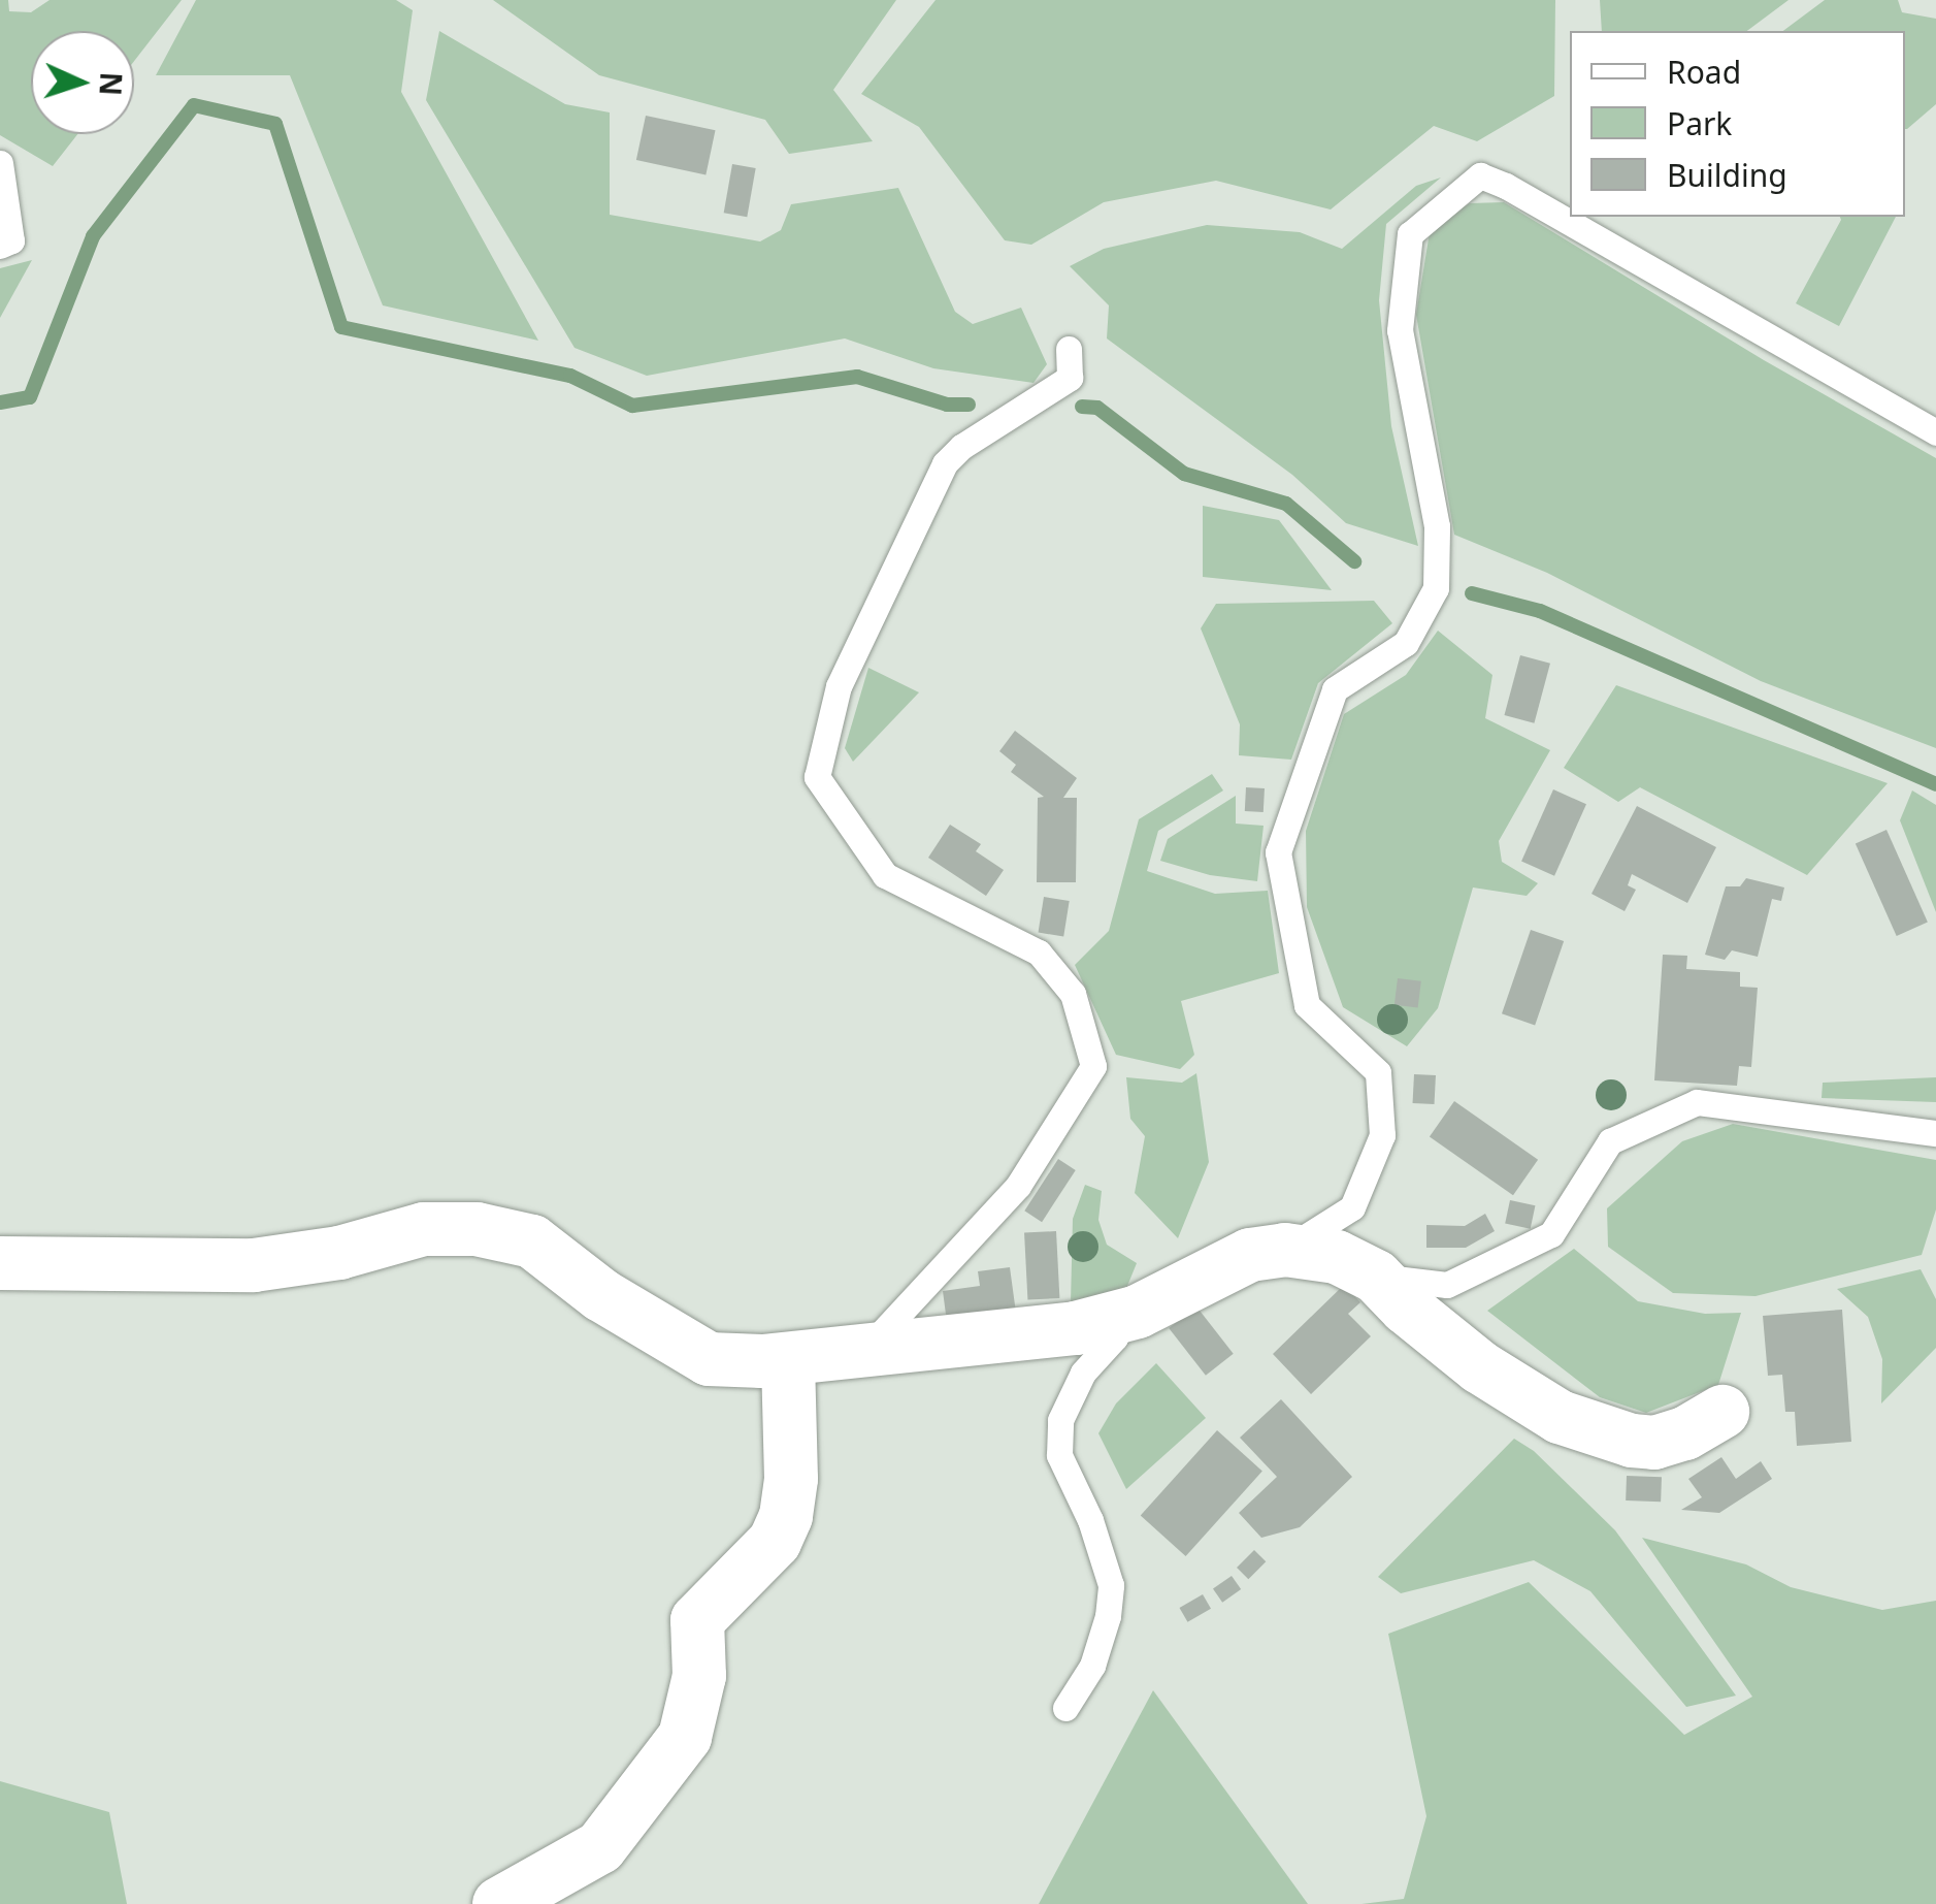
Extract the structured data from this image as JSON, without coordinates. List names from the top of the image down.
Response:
{
  "legend": ["Road", "Park", "Building"],
  "north": "right"
}
